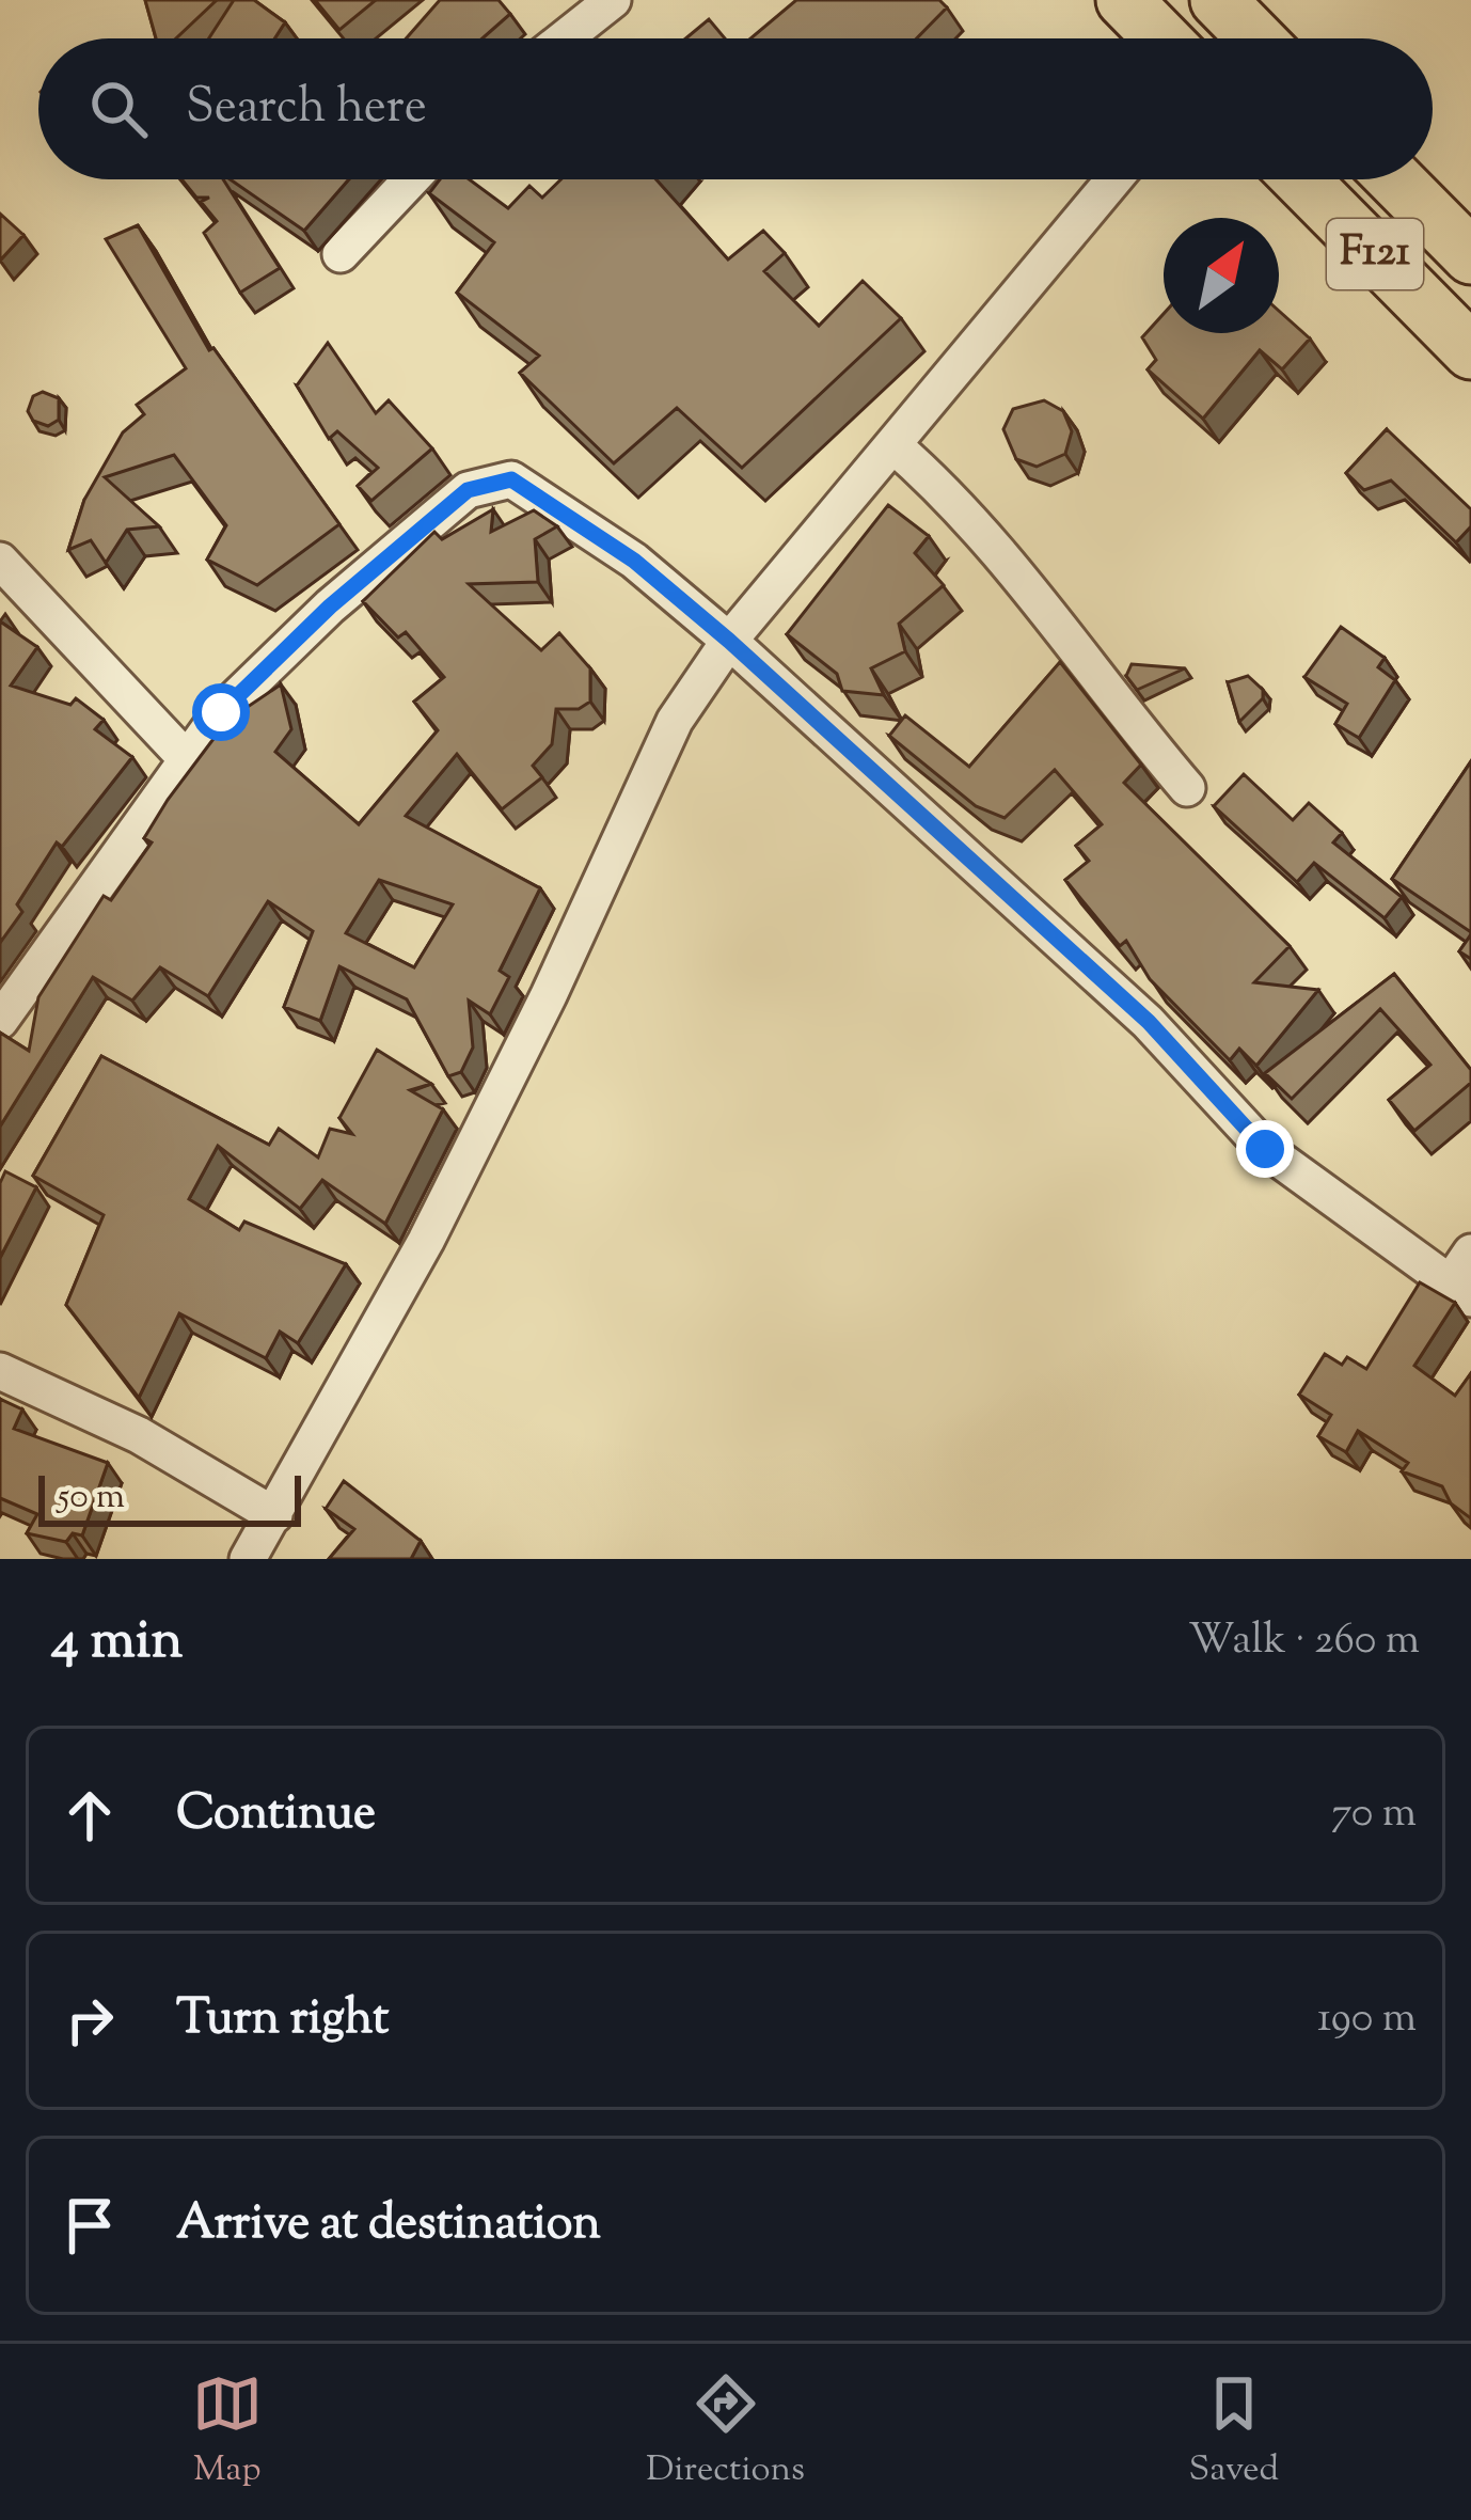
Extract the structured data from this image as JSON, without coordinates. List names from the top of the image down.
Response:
{
  "streets": {
    "main road": ["F121"]
  },
  "scale_bar": "50 m",
  "north": "top right",
  "page": {
    "search": "Search here",
    "scale": "50 m",
    "heading": ["4 min", "Walk · 260 m"],
    "list": [
      ["Continue", "70 m"],
      ["Turn right", "190 m"],
      "Arrive at destination"
    ],
    "nav": ["Map", "Directions", "Saved"]
  }
}
